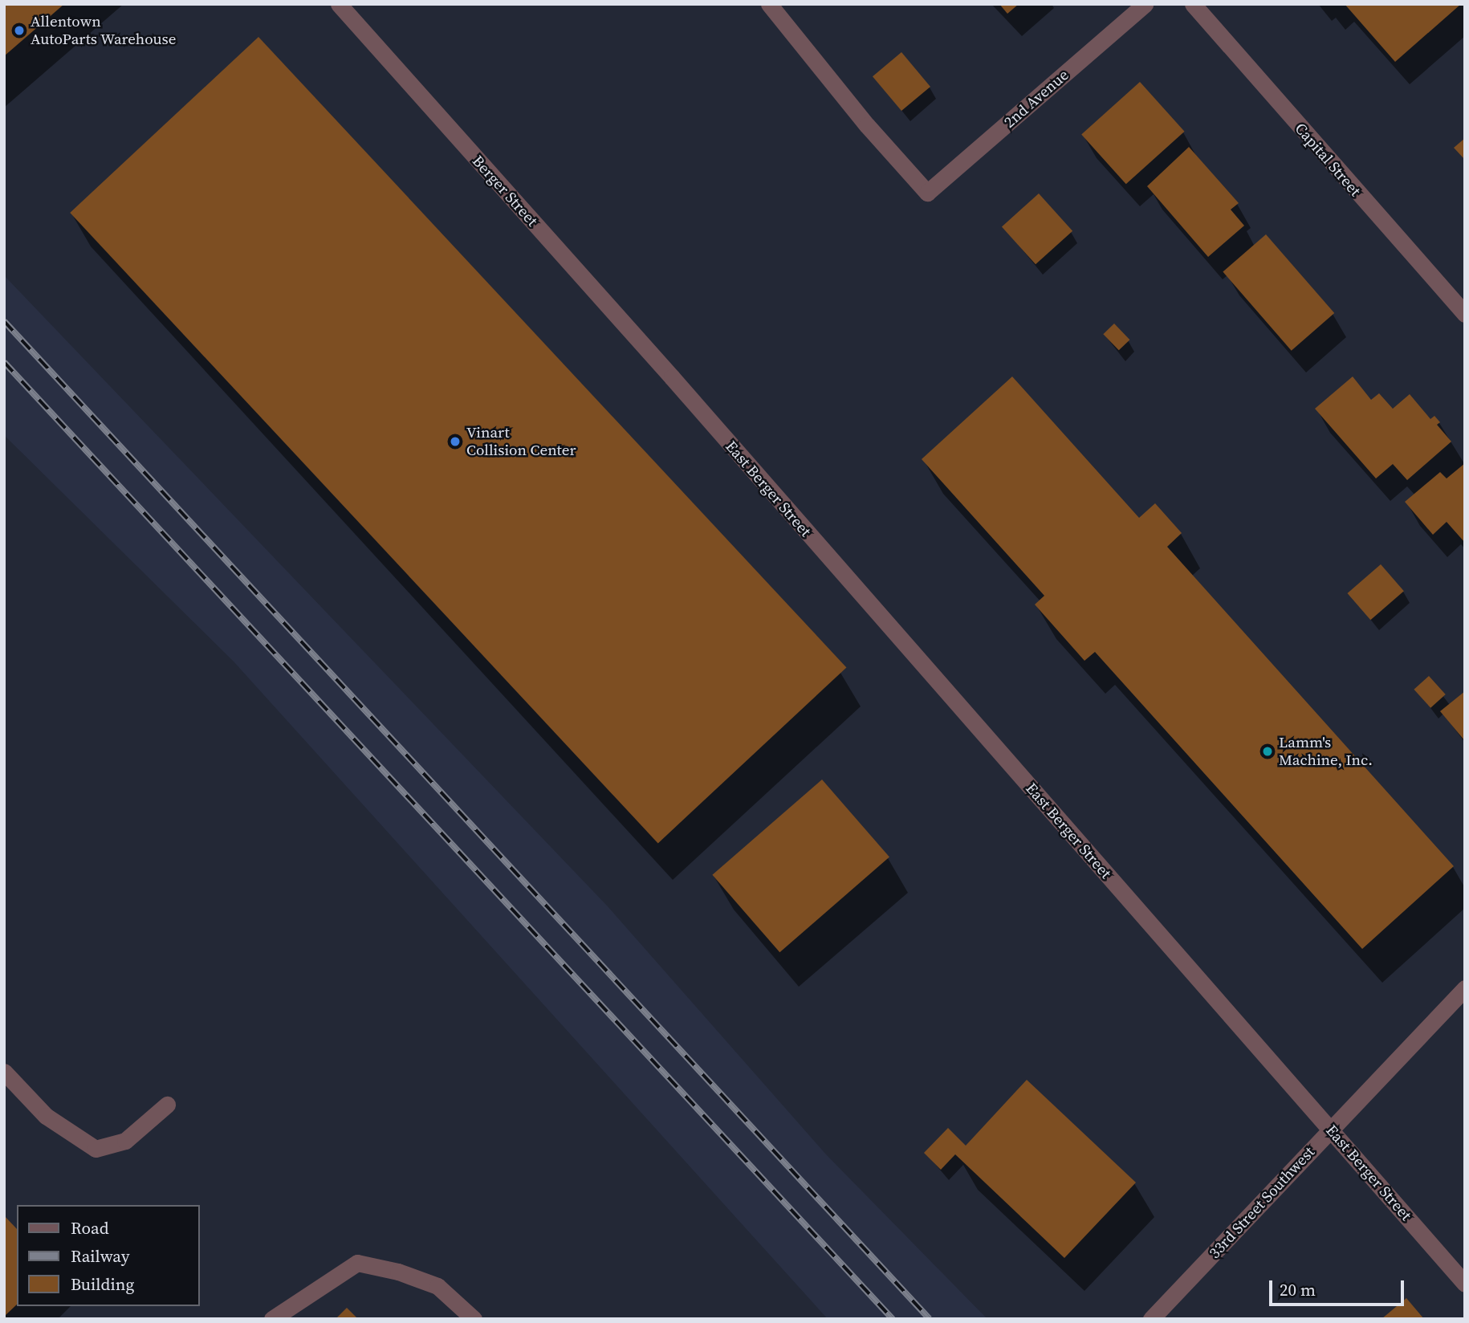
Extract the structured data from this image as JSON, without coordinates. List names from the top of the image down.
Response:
{
  "streets": {
    "street": [
      "2nd Avenue",
      "Capital Street",
      "Berger Street",
      "East Berger Street",
      "33rd Street Southwest"
    ]
  },
  "crossings": [
    ["Berger Street", "East Berger Street"],
    ["East Berger Street", "33rd Street Southwest"]
  ],
  "places": ["Allentown AutoParts Warehouse", "Vinart Collision Center", "Lamm's Machine, Inc."],
  "legend": ["Road", "Railway", "Building"],
  "scale_bar": "20 m"
}
